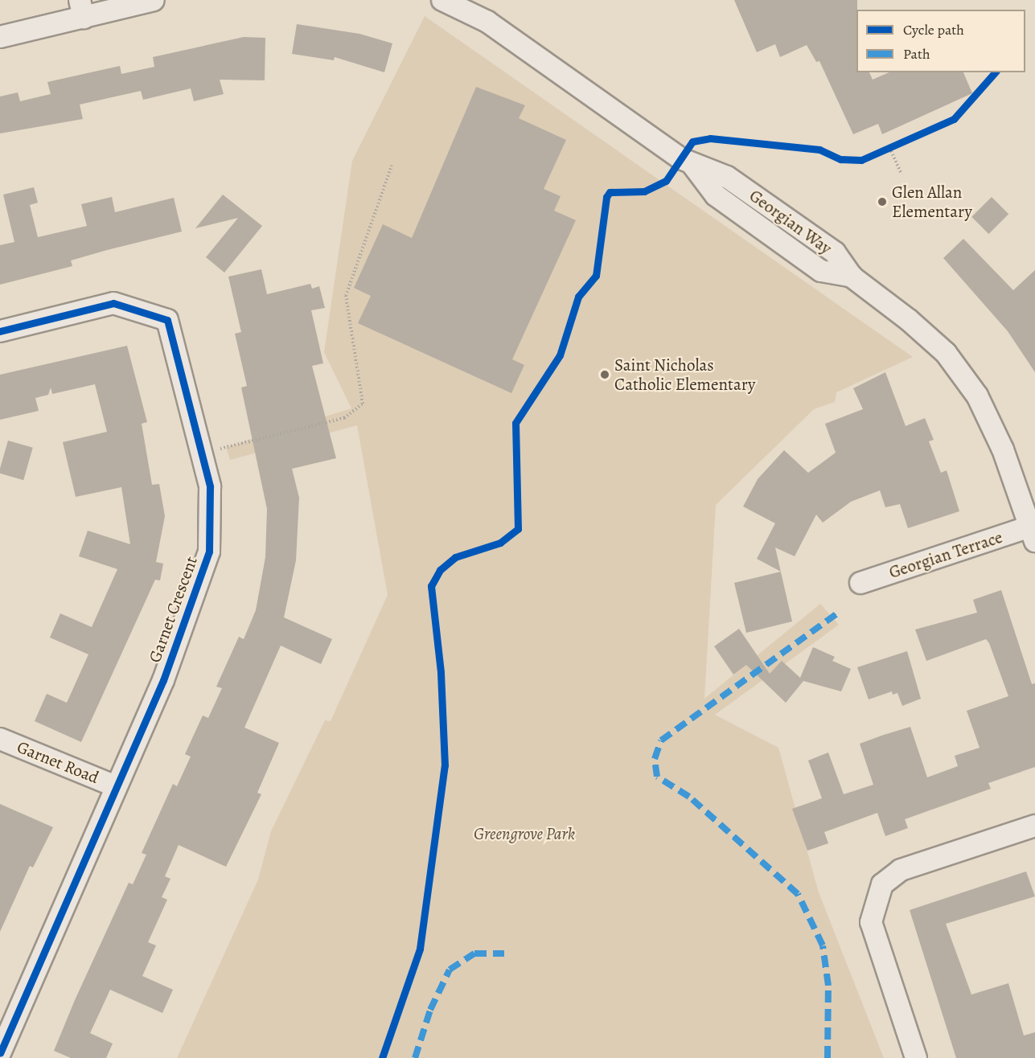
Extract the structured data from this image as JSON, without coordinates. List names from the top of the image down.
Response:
{
  "streets": {
    "street": [
      "Georgian Way",
      "Georgian Terrace",
      "Garnet Crescent",
      "Garnet Road"
    ]
  },
  "crossings": [
    ["Georgian Way", "Georgian Terrace"],
    ["Garnet Crescent", "Garnet Road"]
  ],
  "parks": ["Greengrove Park"],
  "places": ["Glen Allan Elementary", "Saint Nicholas Catholic Elementary"],
  "legend": ["Cycle path", "Path"]
}
